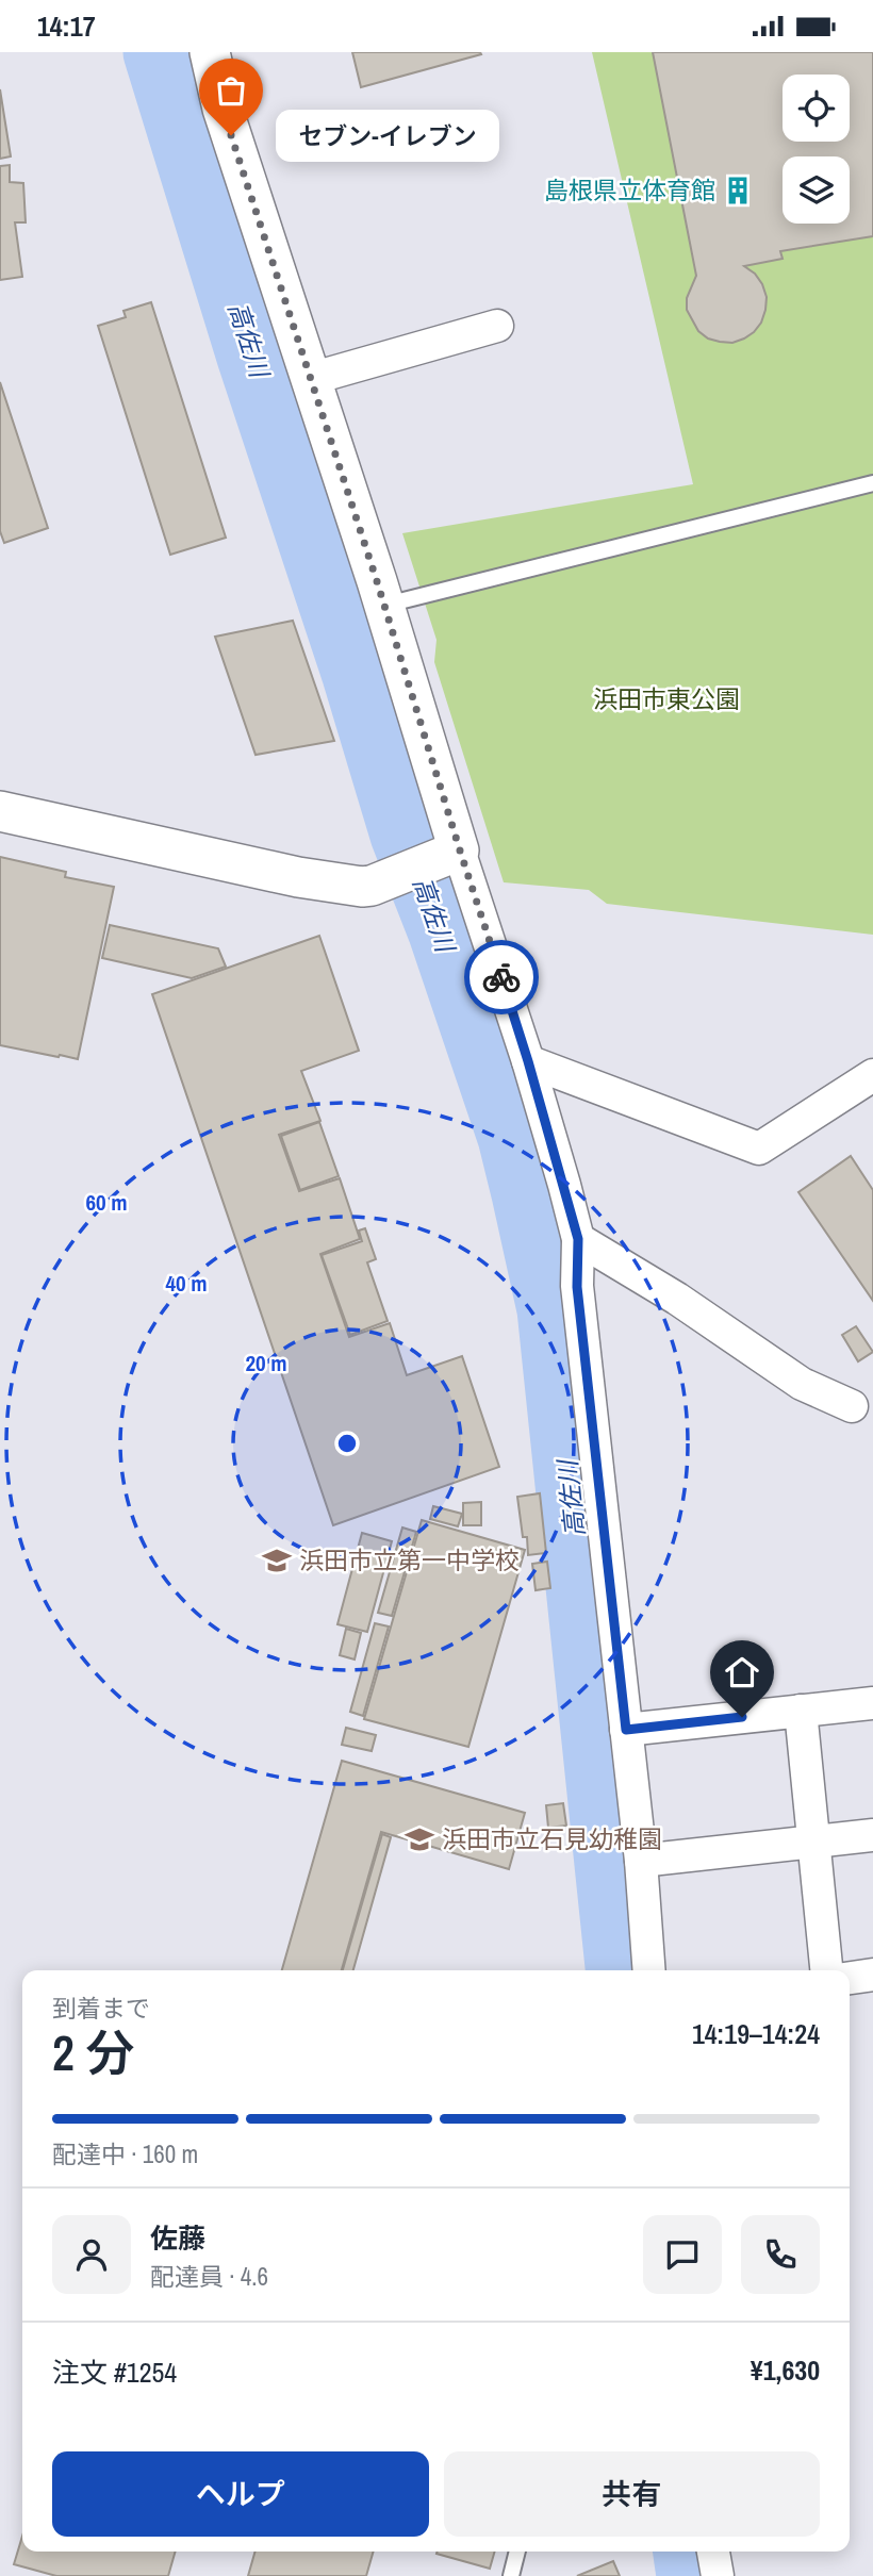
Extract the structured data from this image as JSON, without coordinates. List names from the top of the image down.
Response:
{
  "water": ["高佐川"],
  "parks": ["浜田市東公園"],
  "places": {
    "other": ["セブン-イレブン"],
    "building": ["島根県立体育館"],
    "school or university": ["浜田市立第一中学校", "浜田市立石見幼稚園"]
  },
  "page": {
    "status": "14:17",
    "bubble": "セブン-イレブン",
    "heading": ["2 分", "到着まで", "14:19–14:24"],
    "panel": [
      "佐藤",
      "配達員 · 4.6",
      "注文 #1254",
      "¥1,630"
    ],
    "bar": "配達中 · 160 m",
    "buttons": ["ヘルプ", "共有"]
  },
  "rings": ["60 m", "40 m", "20 m"]
}
